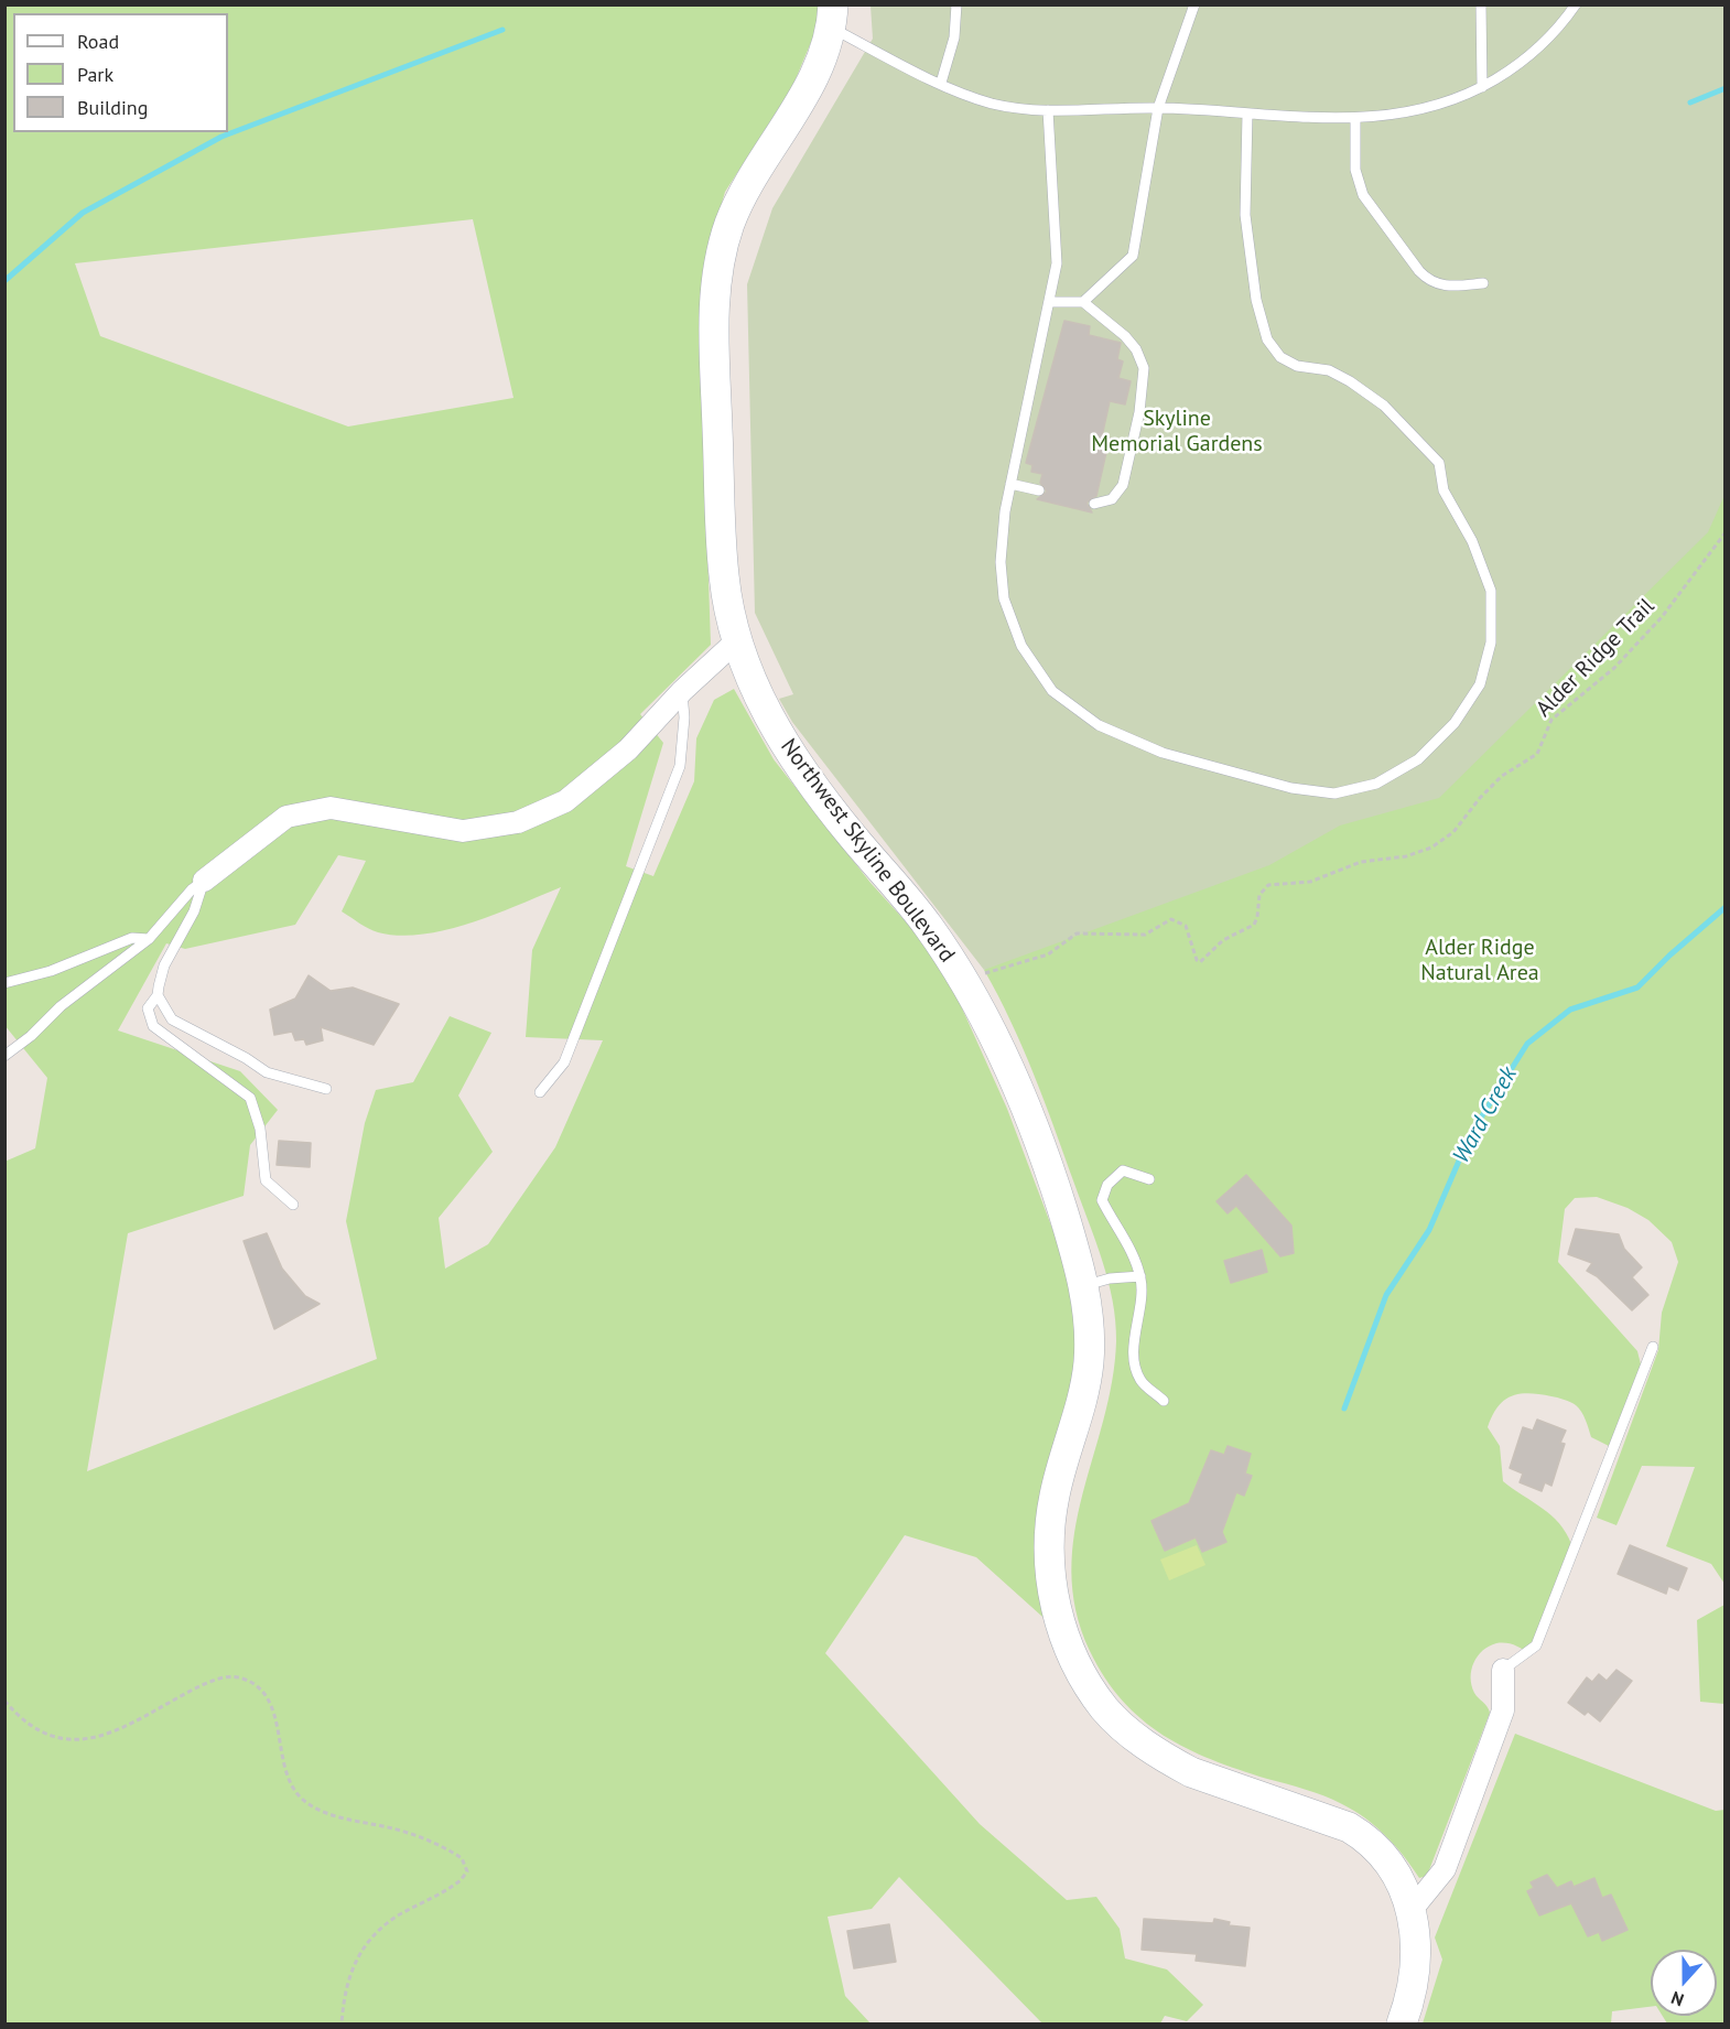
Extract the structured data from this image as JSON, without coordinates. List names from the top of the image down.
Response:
{
  "streets": {
    "main road": ["Northwest Skyline Boulevard"],
    "path": ["Alder Ridge Trail"]
  },
  "crossings": [
    ["Alder Ridge Trail", "Northwest Skyline Boulevard"]
  ],
  "water": ["Ward Creek"],
  "parks": ["Skyline Memorial Gardens", "Alder Ridge Natural Area"],
  "legend": ["Road", "Park", "Building"],
  "north": "bottom"
}
